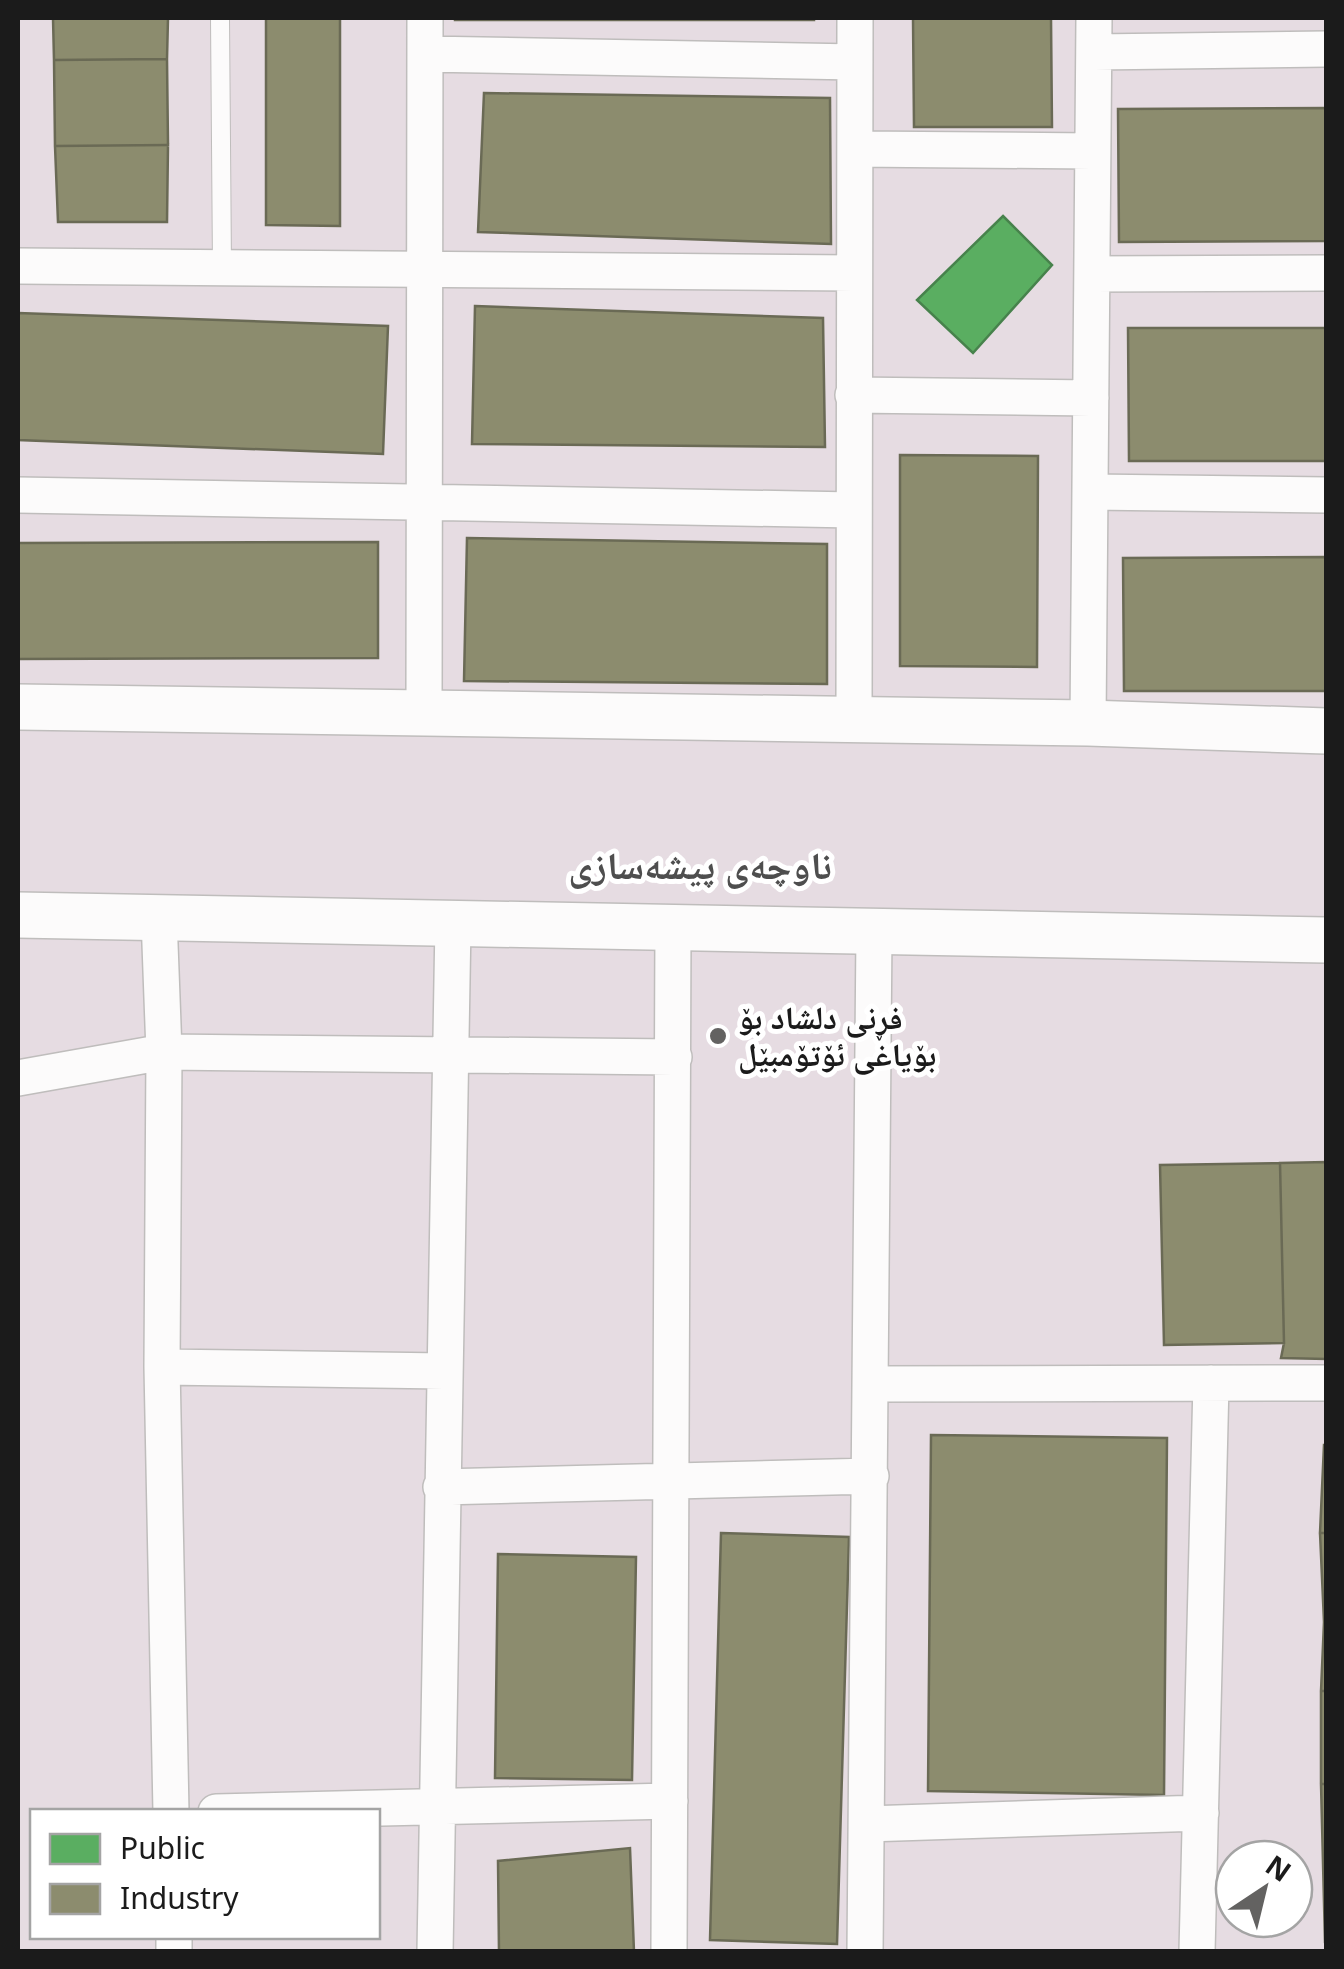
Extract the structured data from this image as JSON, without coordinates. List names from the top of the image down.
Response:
{
  "districts": ["ناوچەی پیشەسازی"],
  "places": ["فڕنی دلشاد بۆ بۆیاغی ئۆتۆمبێل"],
  "legend": ["Public", "Industry"],
  "north": "top right"
}
